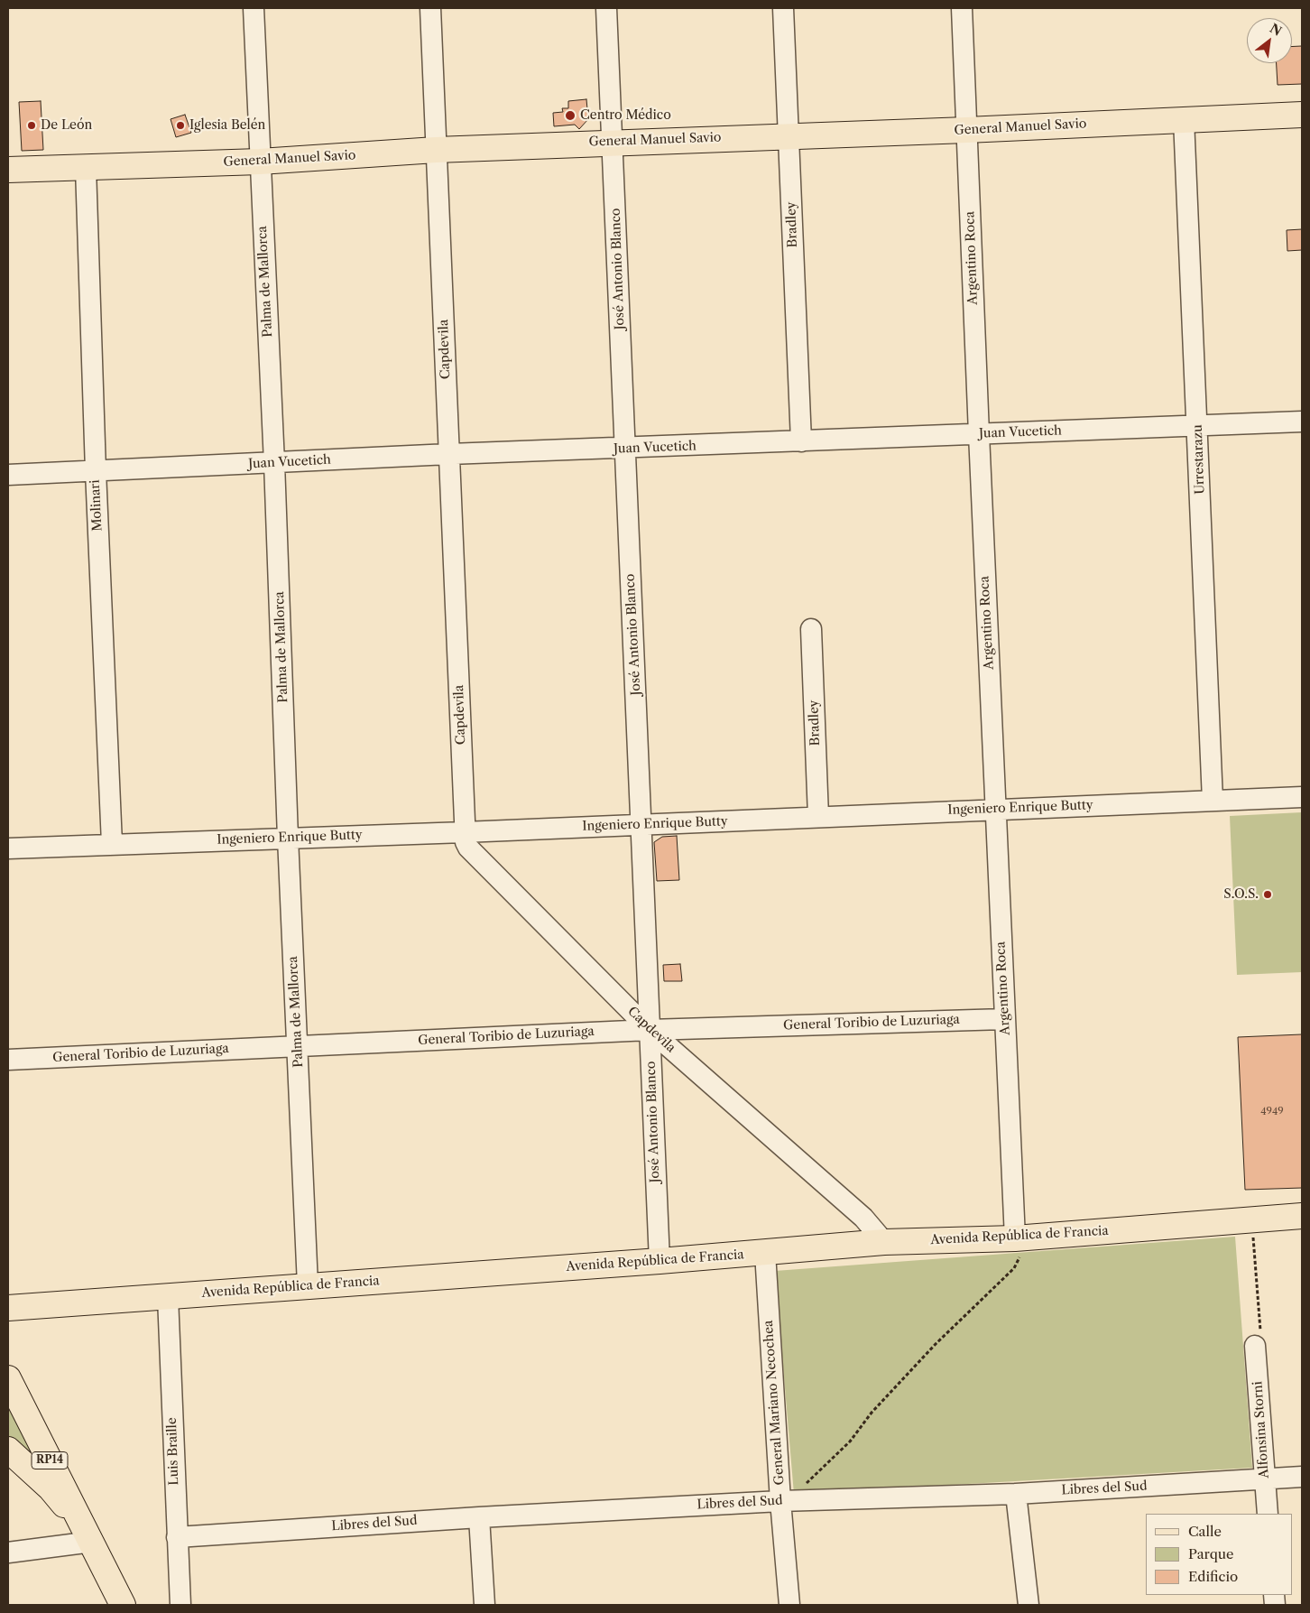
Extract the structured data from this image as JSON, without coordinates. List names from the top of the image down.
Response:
{
  "streets": {
    "main road": ["General Manuel Savio", "Avenida República de Francia", "RP14"],
    "street": [
      "Bradley",
      "Argentino Roca",
      "José Antonio Blanco",
      "Palma de Mallorca",
      "Capdevila",
      "Juan Vucetich",
      "Urrestarazu",
      "Molinari",
      "Ingeniero Enrique Butty",
      "General Toribio de Luzuriaga",
      "General Mariano Necochea",
      "Alfonsina Storni",
      "Luis Braille",
      "Libres del Sud"
    ]
  },
  "crossings": [
    ["General Manuel Savio", "Bradley"],
    ["General Manuel Savio", "Argentino Roca"],
    ["General Manuel Savio", "José Antonio Blanco"],
    ["General Manuel Savio", "Palma de Mallorca"],
    ["General Manuel Savio", "Capdevila"],
    ["General Manuel Savio", "Urrestarazu"],
    ["General Manuel Savio", "Molinari"],
    ["Bradley", "Juan Vucetich"],
    ["Bradley", "Ingeniero Enrique Butty"],
    ["Argentino Roca", "Juan Vucetich"],
    ["Argentino Roca", "Ingeniero Enrique Butty"],
    ["Argentino Roca", "General Toribio de Luzuriaga"],
    ["Argentino Roca", "Avenida República de Francia"],
    ["José Antonio Blanco", "Capdevila"],
    ["José Antonio Blanco", "Juan Vucetich"],
    ["José Antonio Blanco", "Ingeniero Enrique Butty"],
    ["José Antonio Blanco", "General Toribio de Luzuriaga"],
    ["José Antonio Blanco", "Avenida República de Francia"],
    ["Palma de Mallorca", "Juan Vucetich"],
    ["Palma de Mallorca", "Ingeniero Enrique Butty"],
    ["Palma de Mallorca", "General Toribio de Luzuriaga"],
    ["Palma de Mallorca", "Avenida República de Francia"],
    ["Capdevila", "Juan Vucetich"],
    ["Capdevila", "Ingeniero Enrique Butty"],
    ["Capdevila", "General Toribio de Luzuriaga"],
    ["Capdevila", "Avenida República de Francia"],
    ["Juan Vucetich", "Urrestarazu"],
    ["Juan Vucetich", "Molinari"],
    ["Urrestarazu", "Ingeniero Enrique Butty"],
    ["Molinari", "Ingeniero Enrique Butty"],
    ["Avenida República de Francia", "General Mariano Necochea"],
    ["Avenida República de Francia", "Luis Braille"],
    ["General Mariano Necochea", "Libres del Sud"],
    ["Alfonsina Storni", "Libres del Sud"],
    ["Luis Braille", "Libres del Sud"]
  ],
  "places": [
    "Centro Médico",
    "De León",
    "Iglesia Belén",
    "S.O.S."
  ],
  "house_numbers": ["4949"],
  "legend": ["Calle", "Parque", "Edificio"],
  "north": "top right"
}
